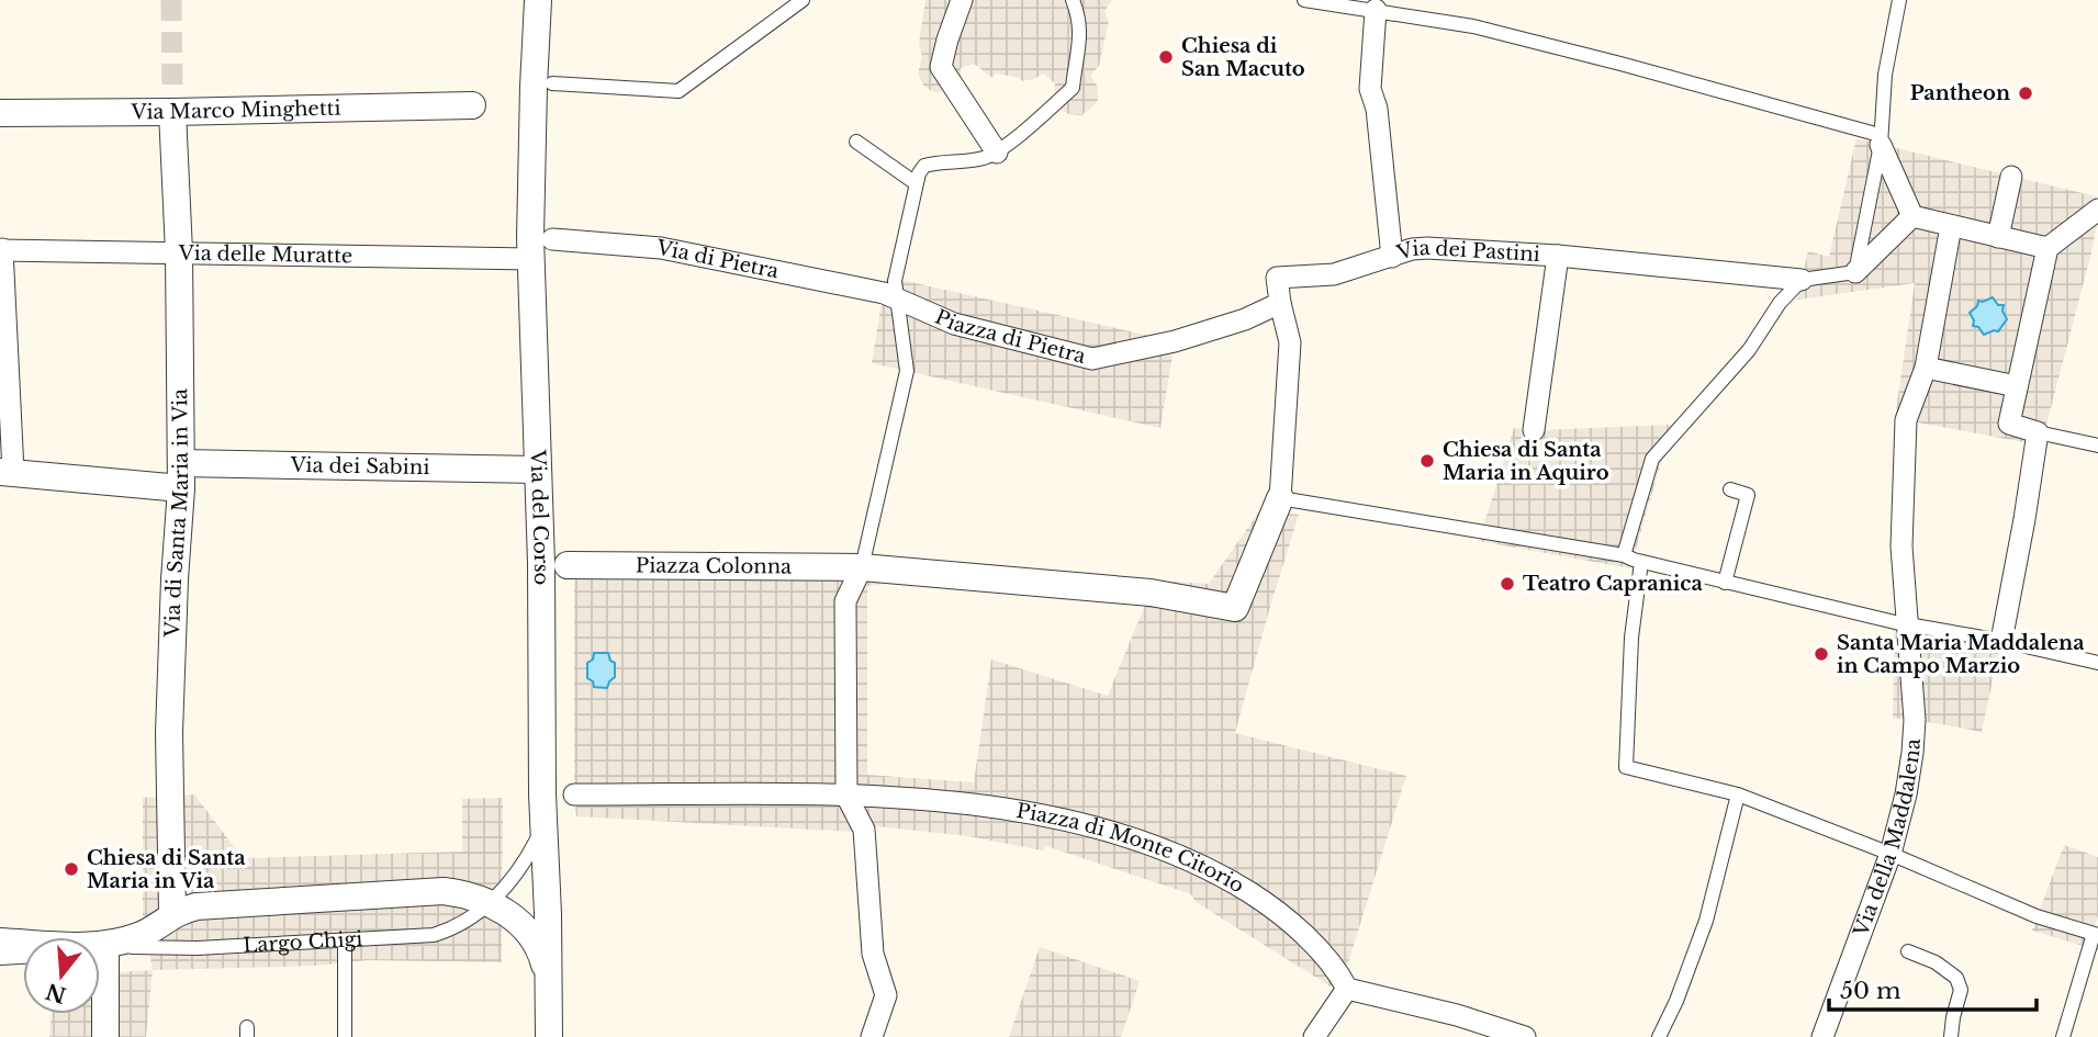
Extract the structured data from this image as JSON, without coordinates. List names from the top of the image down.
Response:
{
  "streets": {
    "street": [
      "Via Marco Minghetti",
      "Via delle Muratte",
      "Via dei Pastini",
      "Via di Pietra",
      "Piazza di Pietra",
      "Via dei Sabini",
      "Via di Santa Maria in Via",
      "Via del Corso",
      "Piazza Colonna",
      "Via della Maddalena",
      "Piazza di Monte Citorio"
    ],
    "lane": ["Largo Chigi"]
  },
  "crossings": [
    ["Via Marco Minghetti", "Via di Santa Maria in Via"],
    ["Via delle Muratte", "Via di Santa Maria in Via"],
    ["Via delle Muratte", "Via del Corso"],
    ["Via dei Pastini", "Piazza di Pietra"],
    ["Via di Pietra", "Piazza di Pietra"],
    ["Via dei Sabini", "Via di Santa Maria in Via"],
    ["Via dei Sabini", "Via del Corso"],
    ["Via del Corso", "Largo Chigi"]
  ],
  "places": [
    "Chiesa di San Macuto",
    "Pantheon",
    "Chiesa di Santa Maria in Aquiro",
    "Teatro Capranica",
    "Santa Maria Maddalena in Campo Marzio",
    "Chiesa di Santa Maria in Via"
  ],
  "scale_bar": "50 m",
  "north": "bottom"
}
